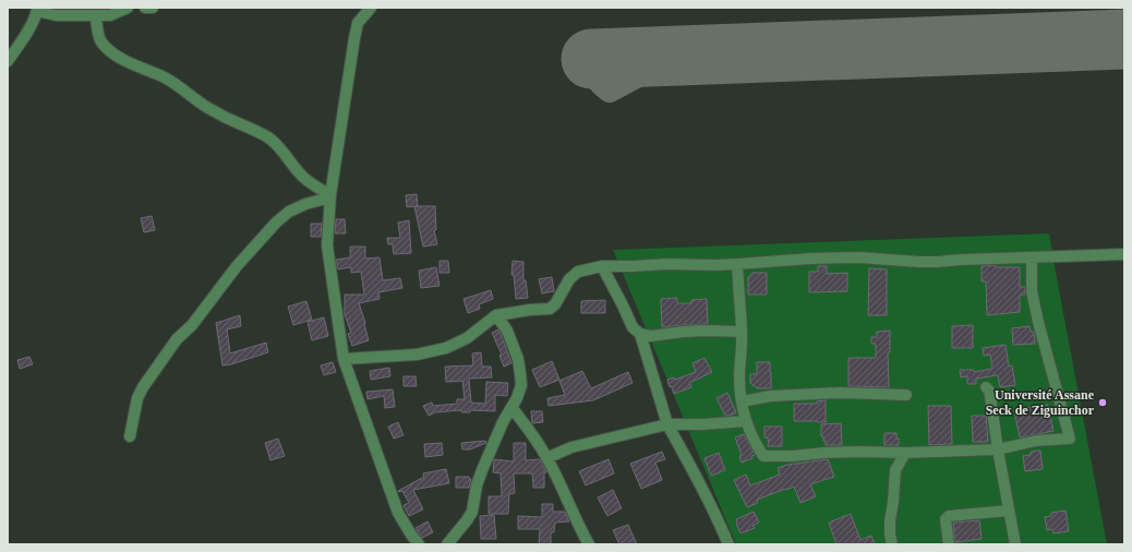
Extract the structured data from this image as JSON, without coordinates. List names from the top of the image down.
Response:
{
  "places": ["Université Assane Seck de Ziguinchor"]
}
